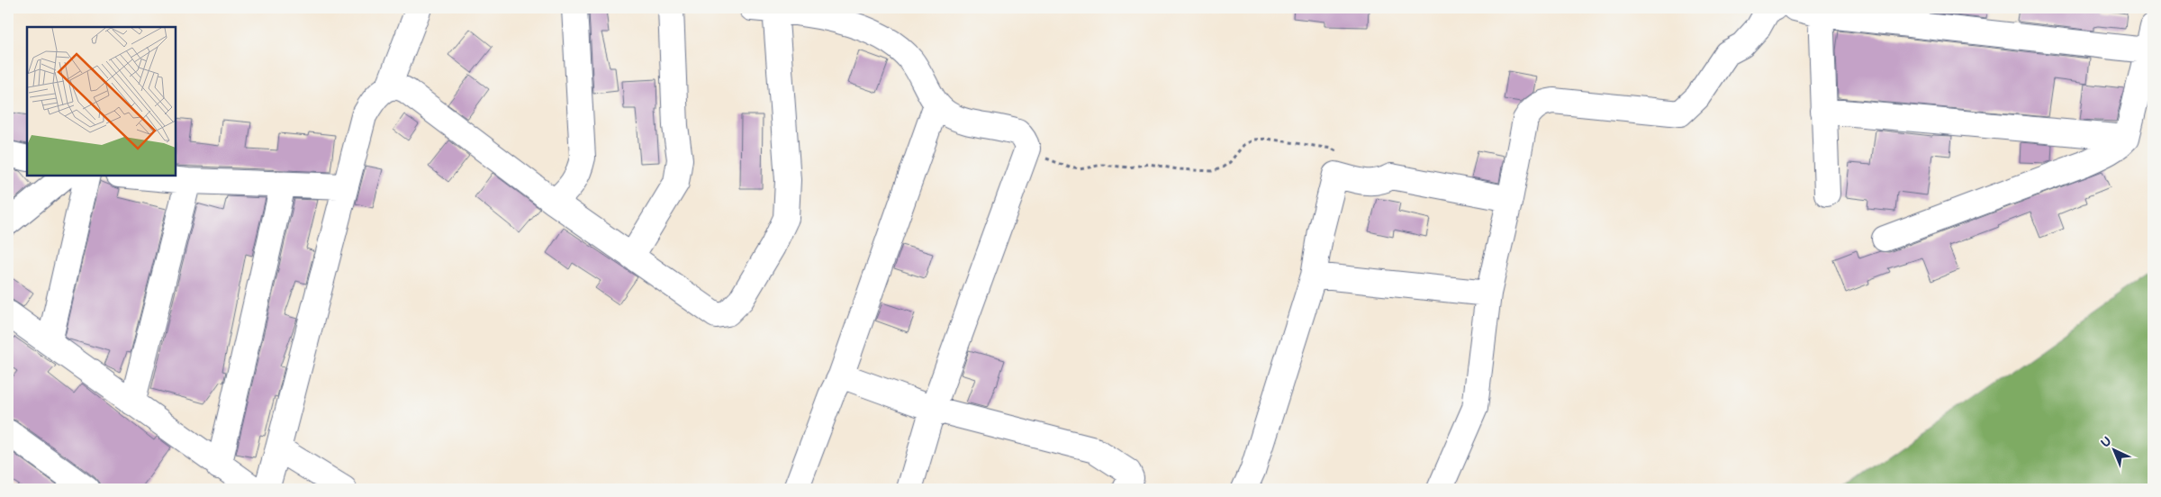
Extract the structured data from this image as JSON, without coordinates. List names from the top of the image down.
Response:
{
  "north": "top left"
}
